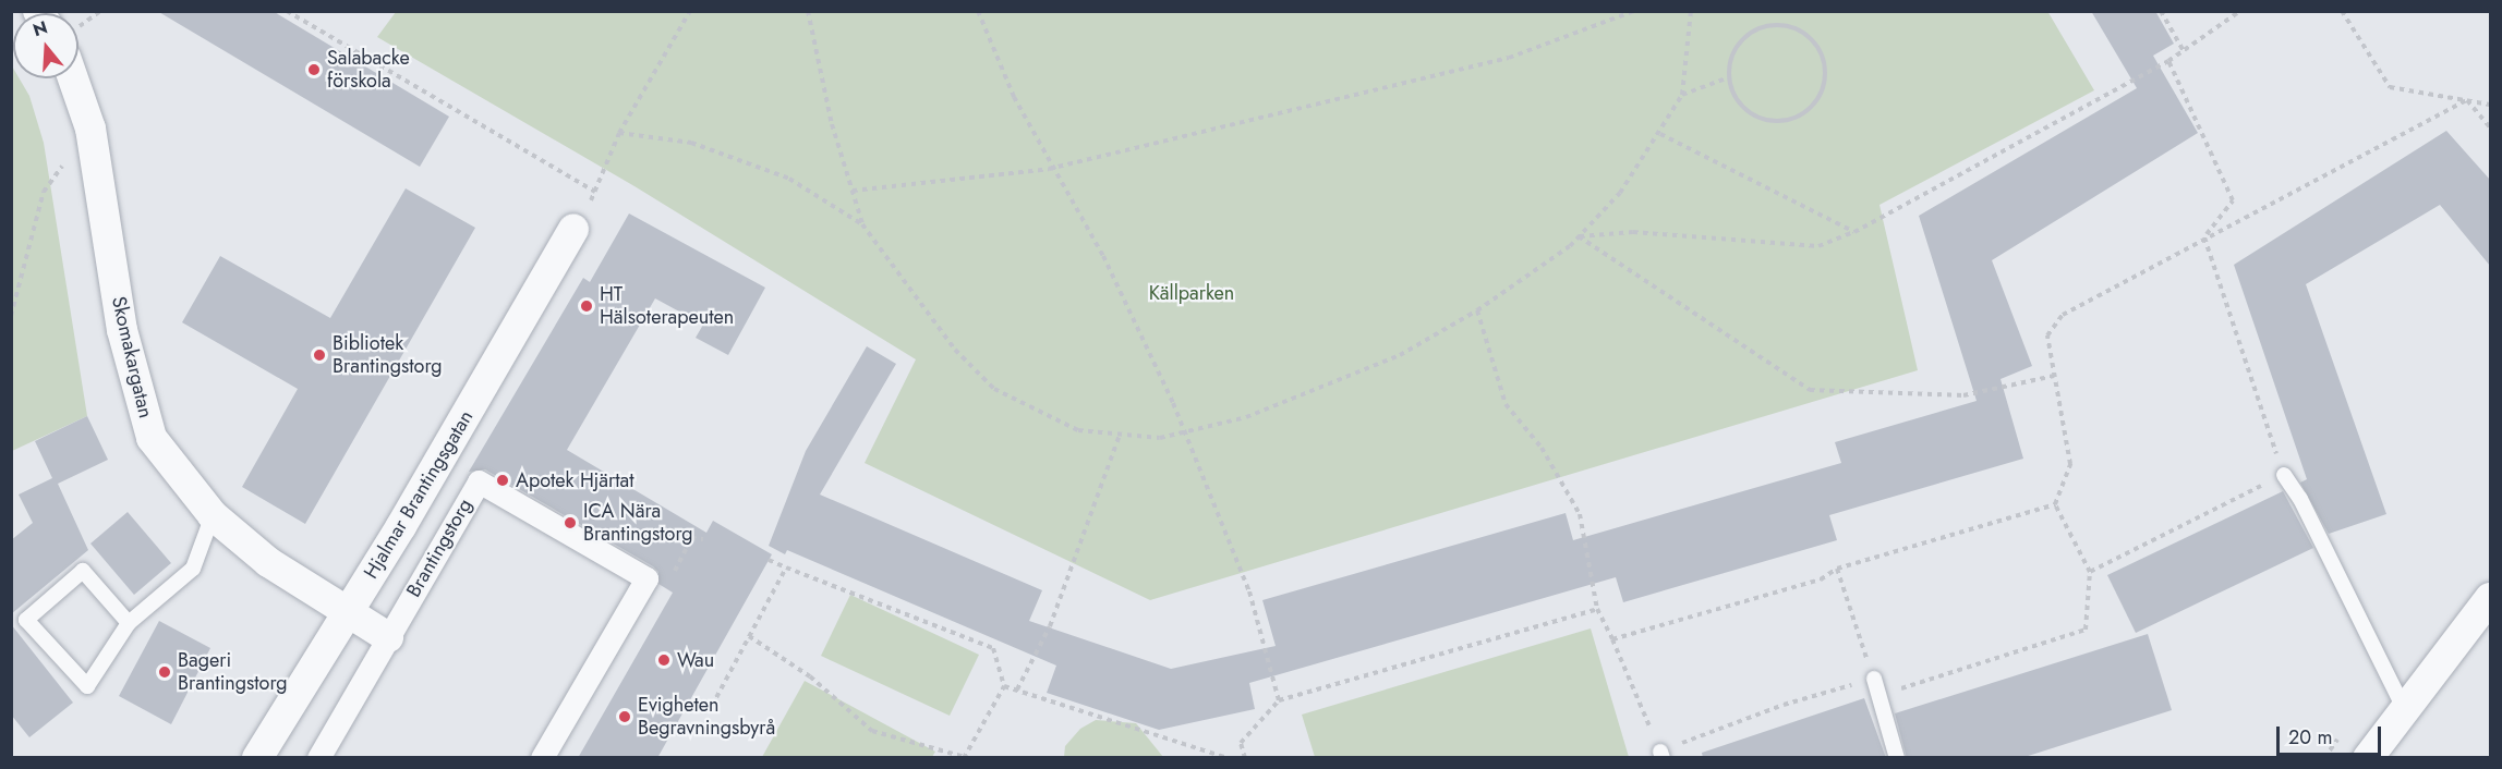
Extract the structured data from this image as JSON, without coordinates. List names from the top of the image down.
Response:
{
  "streets": {
    "street": ["Skomakargatan", "Hjalmar Brantingsgatan", "Brantingstorg"]
  },
  "crossings": [
    ["Skomakargatan", "Hjalmar Brantingsgatan"],
    ["Skomakargatan", "Brantingstorg"]
  ],
  "parks": ["Källparken"],
  "places": [
    "Salabacke förskola",
    "HT Hälsoterapeuten",
    "Bibliotek Brantingstorg",
    "Apotek Hjärtat",
    "ICA Nära Brantingstorg",
    "Wau",
    "Bageri Brantingstorg",
    "Evigheten Begravningsbyrå"
  ],
  "scale_bar": "20 m",
  "north": "top"
}
